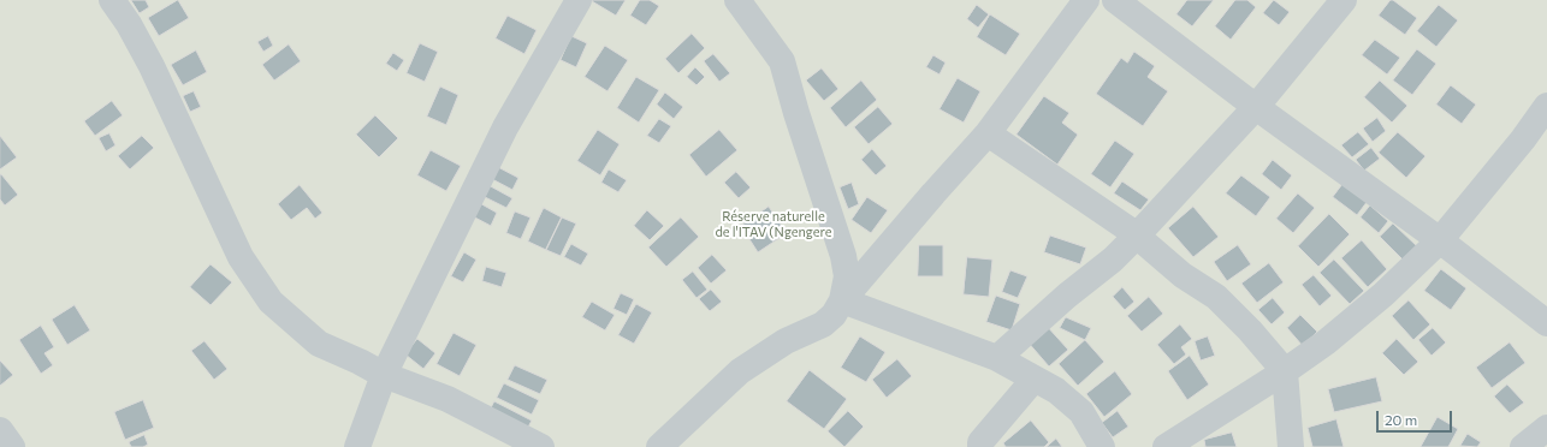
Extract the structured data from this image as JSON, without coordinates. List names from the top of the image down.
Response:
{
  "parks": ["Réserve naturelle de l'ITAV (Ngengere"],
  "scale_bar": "20 m"
}
